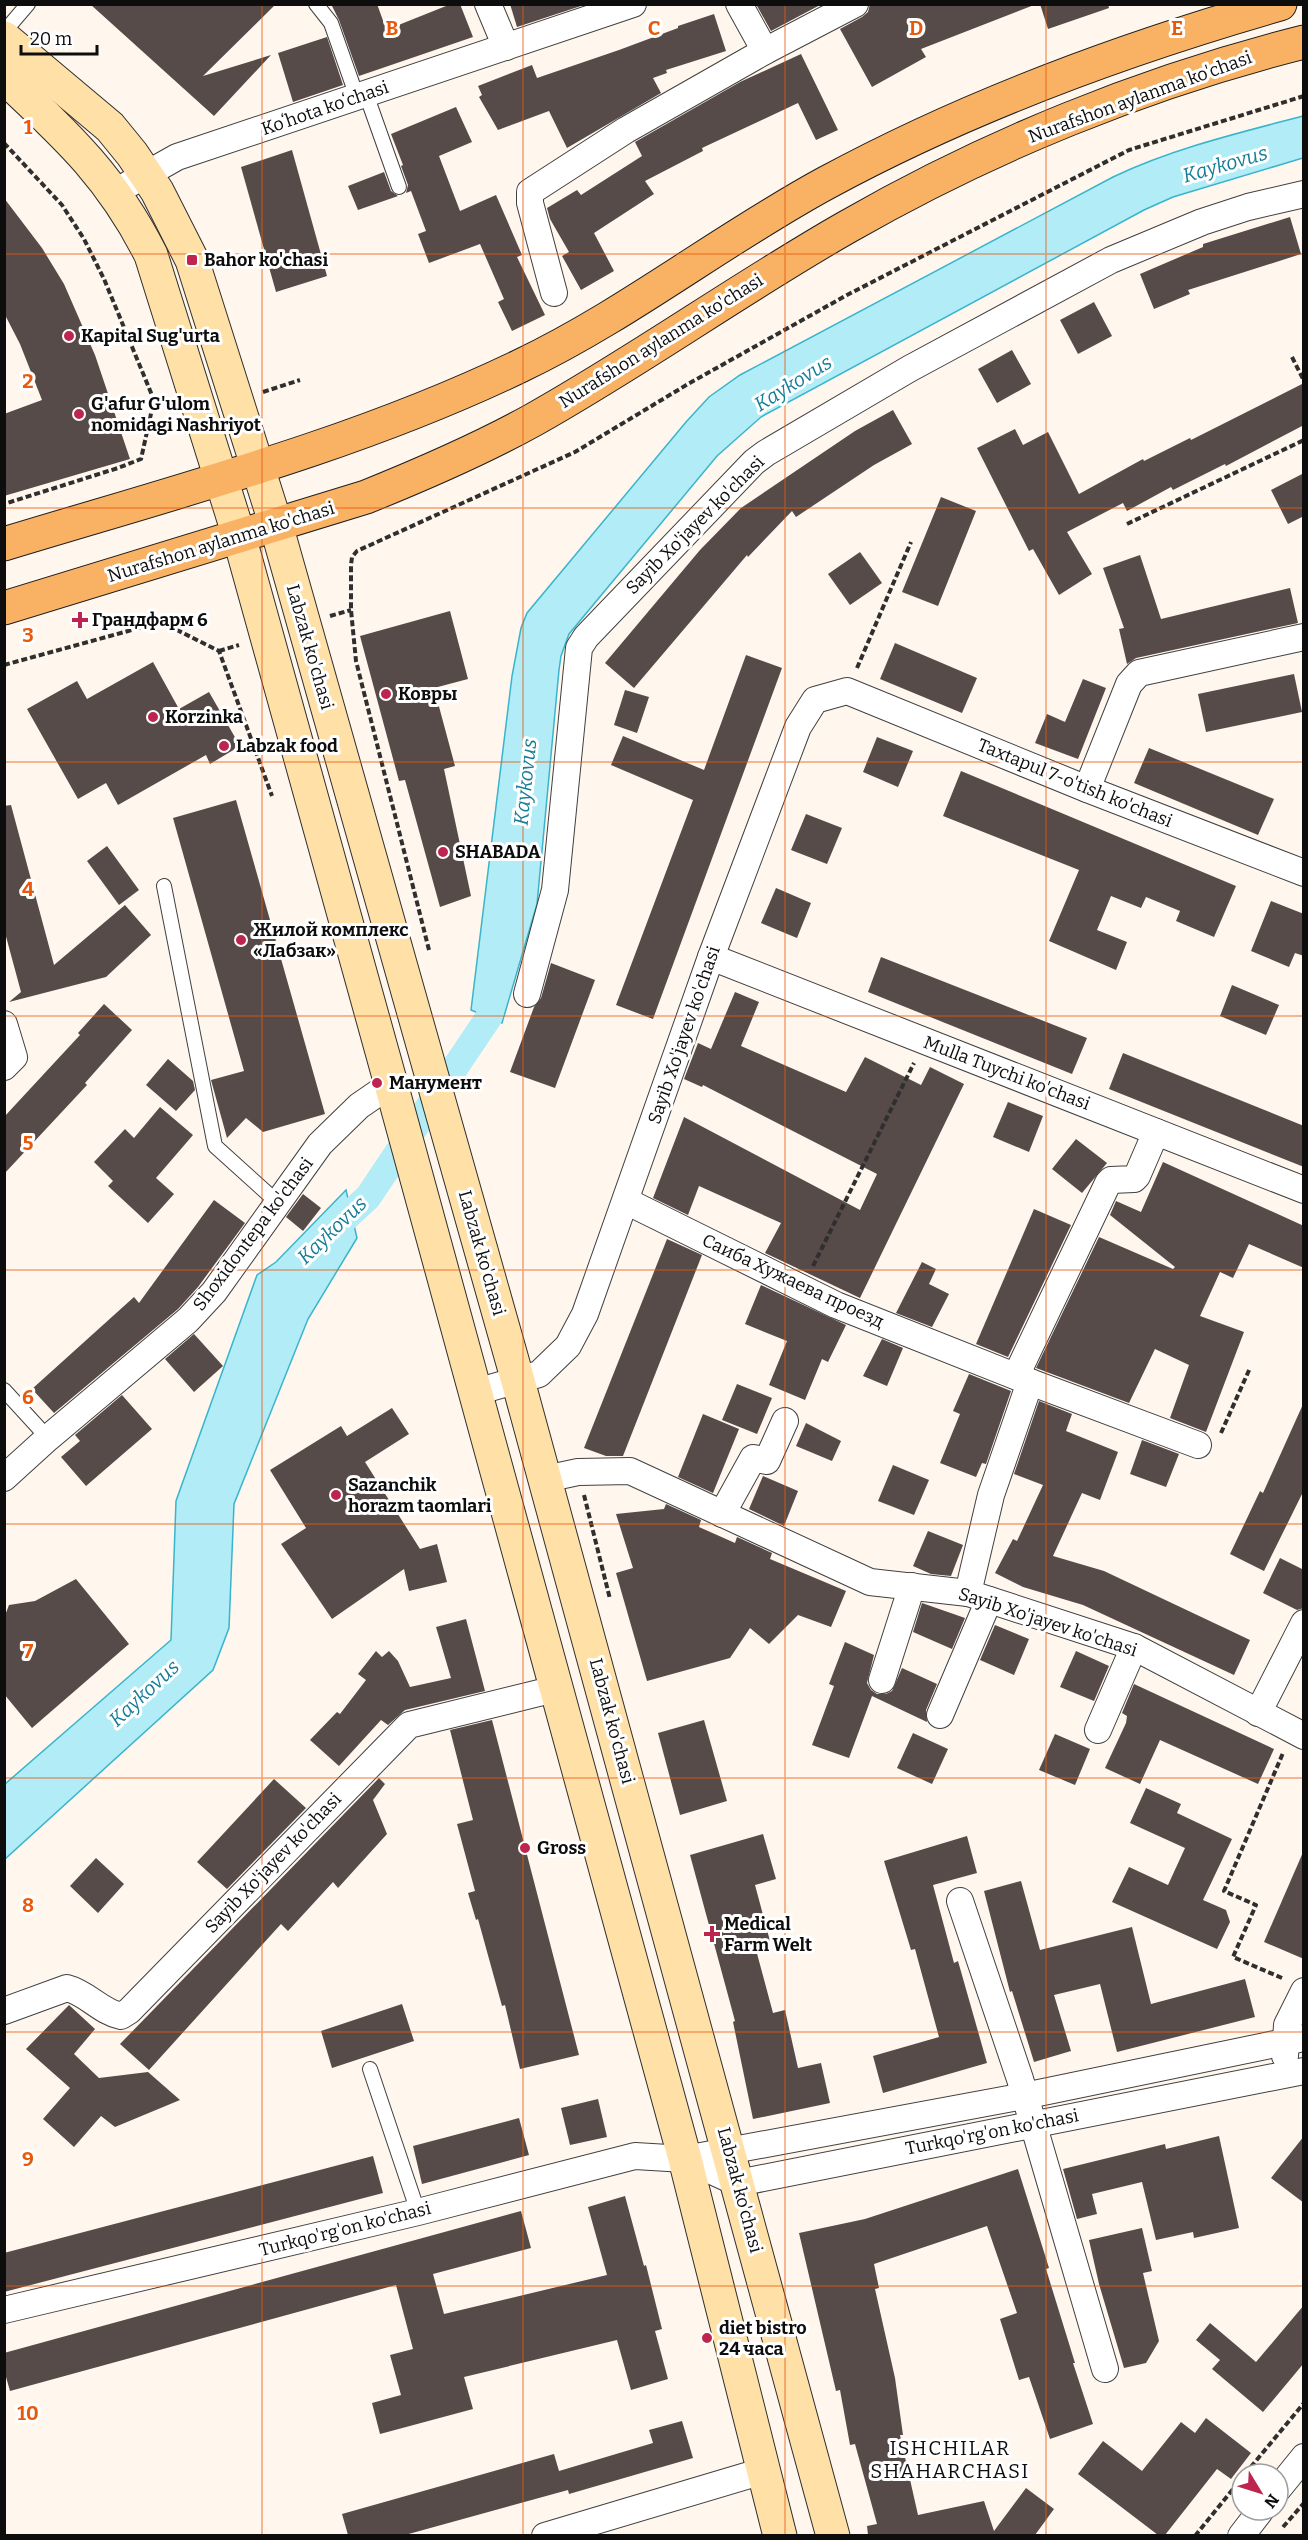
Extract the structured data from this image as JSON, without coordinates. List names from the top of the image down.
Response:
{
  "streets": {
    "main road": ["Nurafshon aylanma ko'chasi", "Labzak ko'chasi"],
    "street": [
      "Koʻhota koʻchasi",
      "Sayib Xo'jayev ko'chasi",
      "Taxtapul 7-o'tish ko'chasi",
      "Mulla Tuychi ko'chasi",
      "Shoxidontepa ko'chasi",
      "Саиба Хужаева проезд",
      "Turkqo'rg'on ko'chasi"
    ]
  },
  "crossings": [
    ["Nurafshon aylanma ko'chasi", "Labzak ko'chasi"],
    ["Koʻhota koʻchasi", "Labzak ko'chasi"],
    ["Sayib Xo'jayev ko'chasi", "Labzak ko'chasi"],
    ["Sayib Xo'jayev ko'chasi", "Taxtapul 7-o'tish ko'chasi"],
    ["Sayib Xo'jayev ko'chasi", "Mulla Tuychi ko'chasi"],
    ["Sayib Xo'jayev ko'chasi", "Саиба Хужаева проезд"],
    ["Labzak ko'chasi", "Shoxidontepa ko'chasi"],
    ["Labzak ko'chasi", "Turkqo'rg'on ko'chasi"]
  ],
  "districts": ["ISHCHILAR SHAHARCHASI"],
  "water": ["Kaykovus"],
  "places": {
    "transit": ["Bahor ko'chasi"],
    "other": [
      "Kapital Sug'urta",
      "G'afur G'ulom nomidagi Nashriyot",
      "Ковры",
      "Korzinka",
      "Labzak food",
      "SHABADA",
      "Жилой комплекс «Лабзак»",
      "Манумент",
      "Sazanchik horazm taomlari",
      "Gross",
      "diet bistro 24 часа"
    ],
    "health": ["Грандфарм 6", "Medical Farm Welt"]
  },
  "scale_bar": "20 m",
  "north": "bottom right",
  "grid": {
    "columns": [
      "B",
      "C",
      "D",
      "E"
    ],
    "rows": [
      "1",
      "2",
      "3",
      "4",
      "5",
      "6",
      "7",
      "8",
      "9",
      "10"
    ]
  }
}
